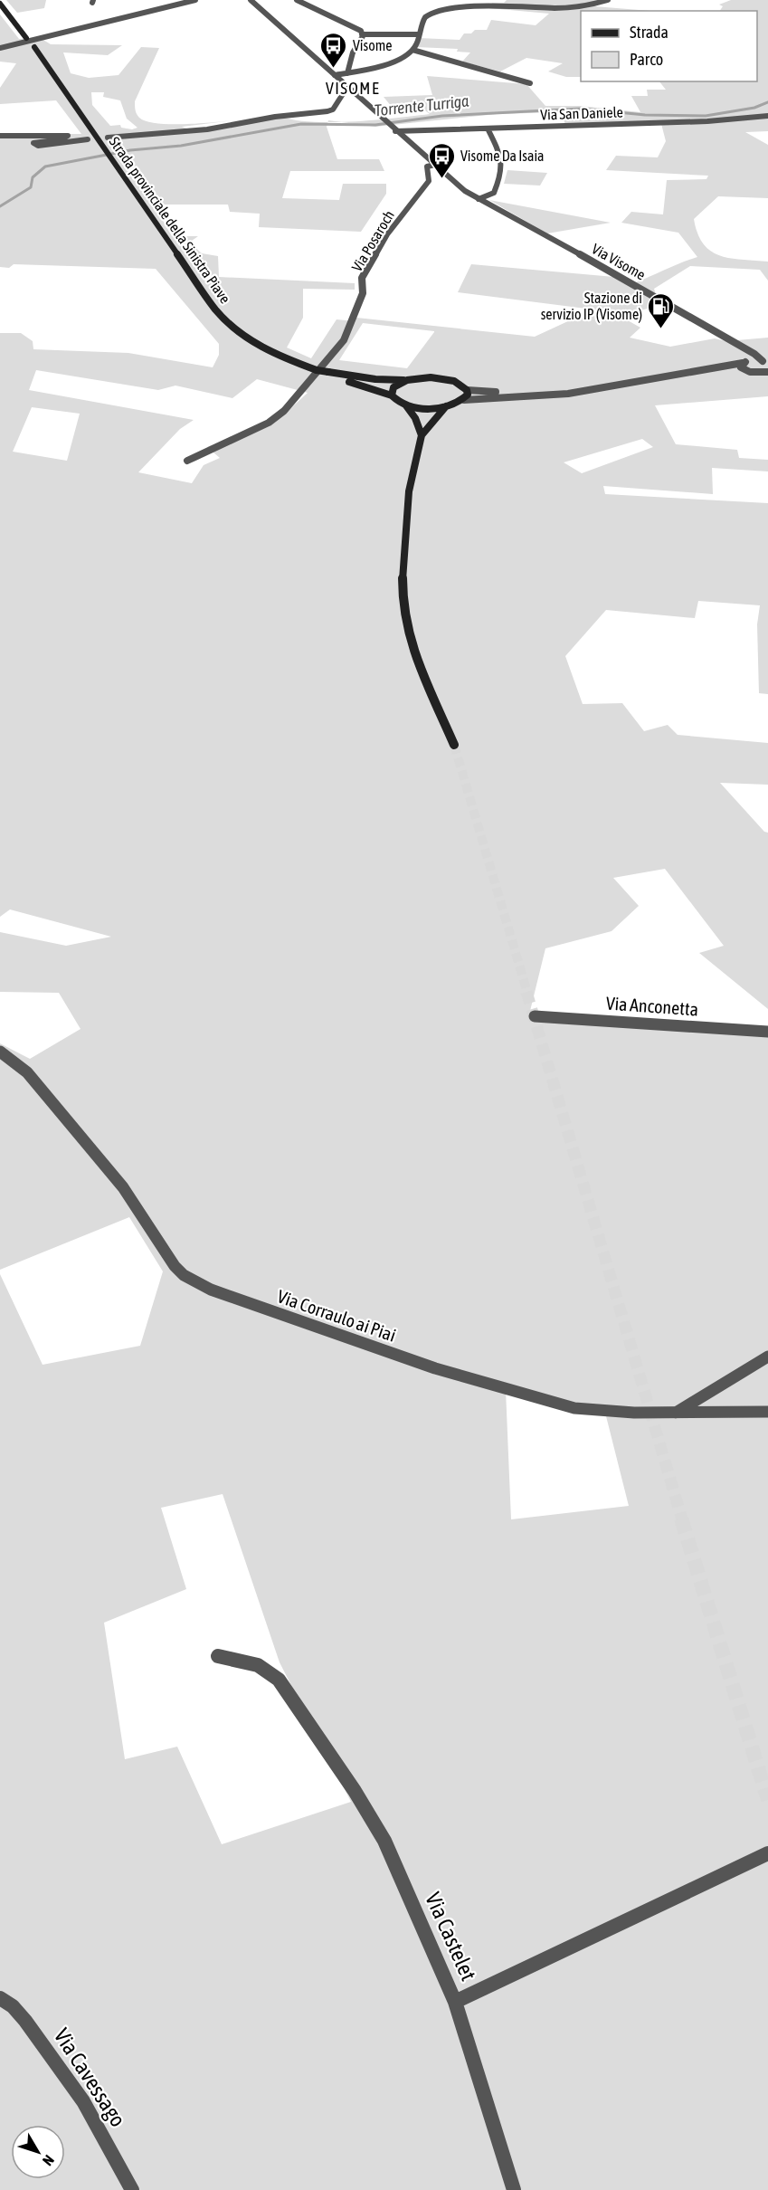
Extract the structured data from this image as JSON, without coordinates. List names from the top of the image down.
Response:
{
  "streets": {
    "main road": ["Strada provinciale della Sinistra Piave"],
    "street": [
      "Via San Daniele",
      "Via Posaroch",
      "Via Visome",
      "Via Anconetta",
      "Via Corraulo ai Piai",
      "Via Castelet",
      "Via Cavessago"
    ]
  },
  "crossings": [
    ["Via San Daniele", "Via Visome"],
    ["Strada provinciale della Sinistra Piave", "Via Posaroch"],
    ["Via Posaroch", "Via Visome"]
  ],
  "districts": ["VISOME"],
  "water": ["Torrente Turriga"],
  "places": {
    "bus stop": ["Visome", "Visome Da Isaia"],
    "fuel station": ["Stazione di servizio IP (Visome)"]
  },
  "legend": ["Strada", "Parco"],
  "north": "bottom right"
}
